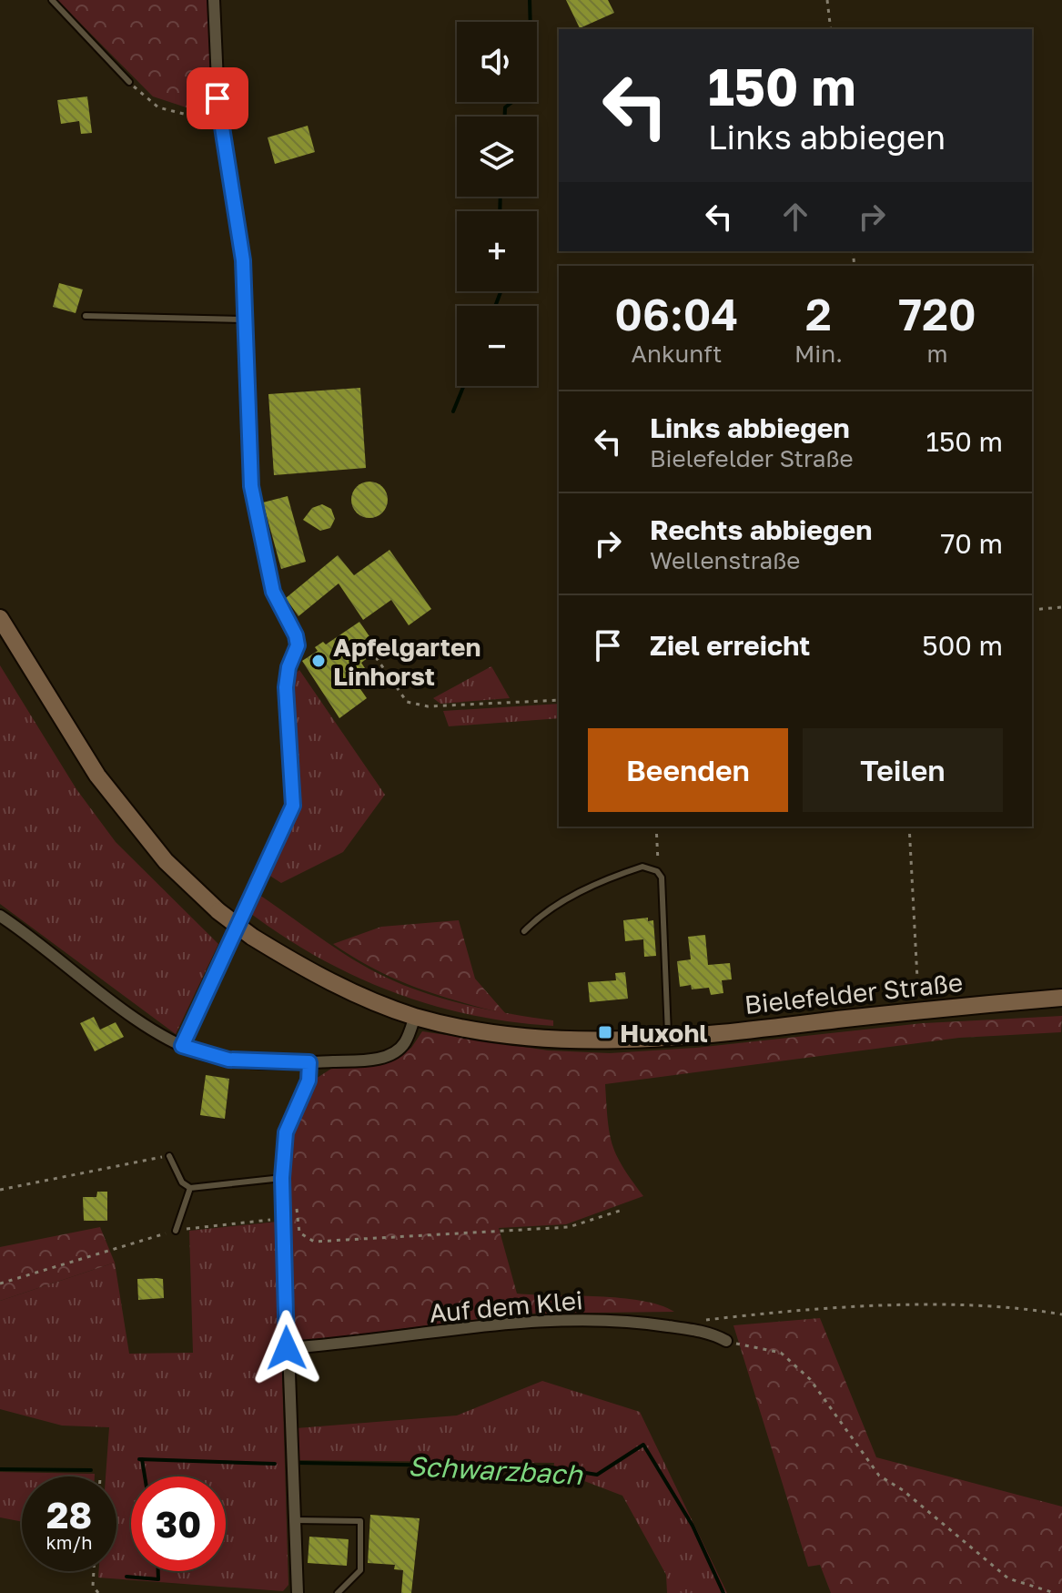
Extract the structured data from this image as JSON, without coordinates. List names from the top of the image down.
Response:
{
  "streets": {
    "main road": ["Bielefelder Straße"],
    "street": ["Auf dem Klei"]
  },
  "water": ["Schwarzbach"],
  "places": {
    "other": ["Apfelgarten Linhorst"],
    "transit": ["Huxohl"]
  },
  "page": {
    "map_buttons": ["+", "−"],
    "turn": ["150 m", "Links abbiegen"],
    "eta": [
      "06:04",
      "Ankunft",
      "2",
      "Min.",
      "720",
      "m"
    ],
    "list": [
      {
        "name": "Links abbiegen",
        "note": "Bielefelder Straße",
        "value": "150 m"
      },
      {
        "name": "Rechts abbiegen",
        "note": "Wellenstraße",
        "value": "70 m"
      },
      {
        "name": "Ziel erreicht",
        "value": "500 m"
      }
    ],
    "buttons": ["Beenden", "Teilen"],
    "speed": "28 km/h",
    "limit": "30"
  }
}
